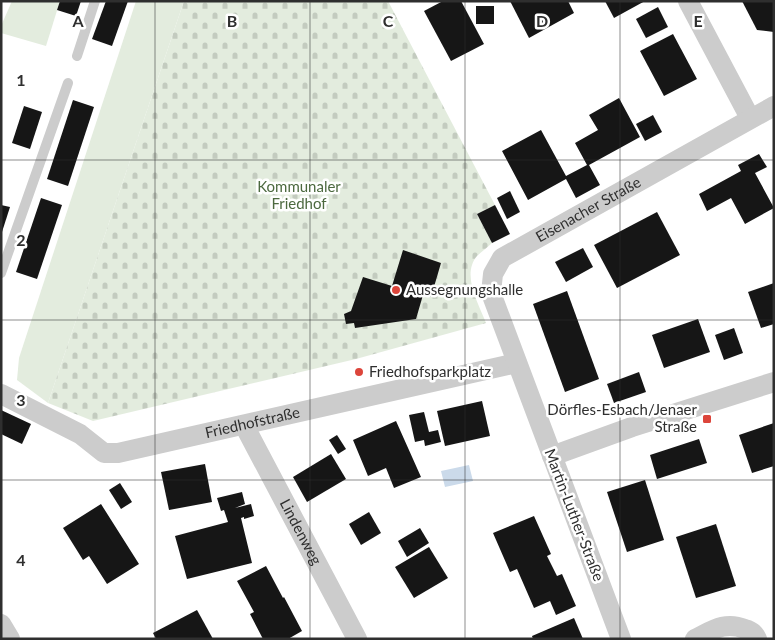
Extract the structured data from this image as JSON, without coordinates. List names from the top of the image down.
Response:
{
  "streets": {
    "street": [
      "Eisenacher Straße",
      "Friedhofstraße",
      "Martin-Luther-Straße",
      "Lindenweg"
    ]
  },
  "crossings": [
    ["Eisenacher Straße", "Friedhofstraße"],
    ["Eisenacher Straße", "Martin-Luther-Straße"],
    ["Friedhofstraße", "Martin-Luther-Straße"],
    ["Friedhofstraße", "Lindenweg"]
  ],
  "parks": ["Kommunaler Friedhof"],
  "places": {
    "other": ["Aussegnungshalle", "Friedhofsparkplatz"],
    "transit": ["Dörfles-Esbach/Jenaer Straße"]
  },
  "grid": {
    "columns": [
      "A",
      "B",
      "C",
      "D",
      "E"
    ],
    "rows": [
      "1",
      "2",
      "3",
      "4"
    ]
  }
}
